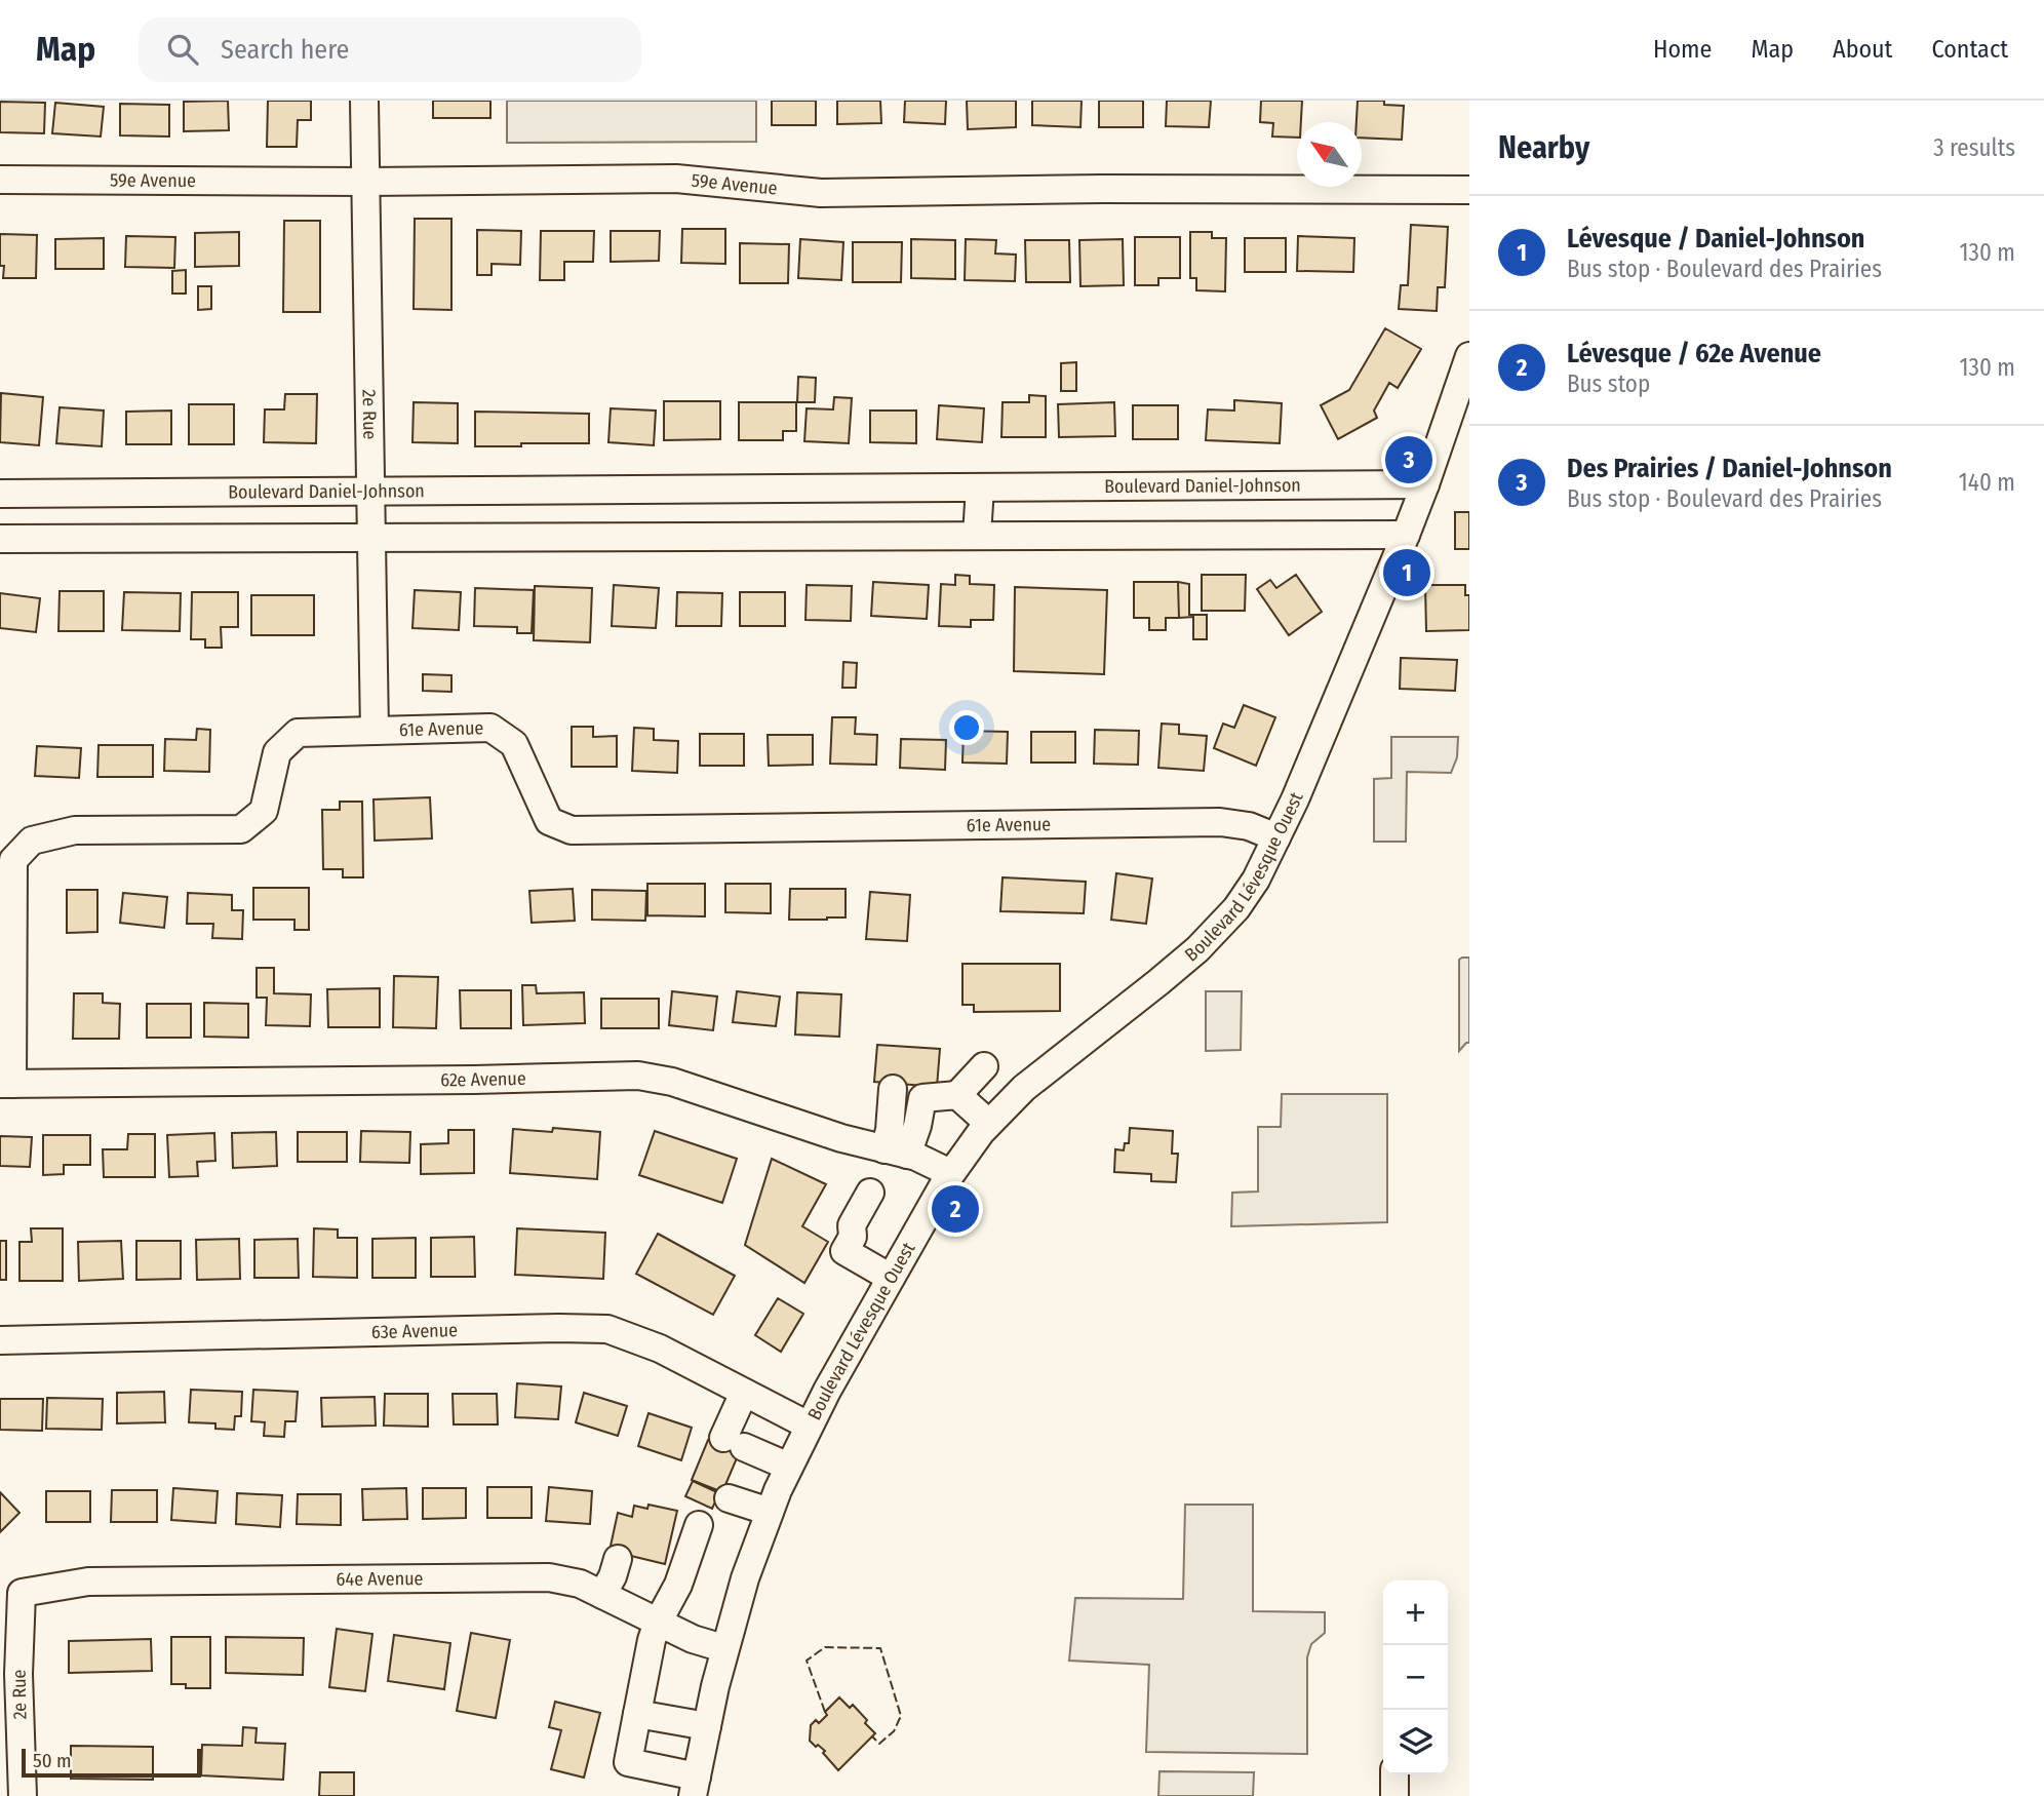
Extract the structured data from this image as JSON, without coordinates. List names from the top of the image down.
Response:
{
  "streets": {
    "street": [
      "59e Avenue",
      "2e Rue",
      "Boulevard Daniel-Johnson",
      "61e Avenue",
      "Boulevard Lévesque Ouest",
      "62e Avenue",
      "63e Avenue",
      "64e Avenue"
    ]
  },
  "crossings": [
    ["59e Avenue", "2e Rue"],
    ["2e Rue", "Boulevard Daniel-Johnson"],
    ["2e Rue", "61e Avenue"],
    ["2e Rue", "64e Avenue"],
    ["Boulevard Daniel-Johnson", "Boulevard Lévesque Ouest"],
    ["61e Avenue", "Boulevard Lévesque Ouest"],
    ["61e Avenue", "62e Avenue"],
    ["Boulevard Lévesque Ouest", "62e Avenue"],
    ["Boulevard Lévesque Ouest", "63e Avenue"],
    ["Boulevard Lévesque Ouest", "64e Avenue"]
  ],
  "scale_bar": "50 m",
  "north": "top left",
  "page": {
    "header": "Map",
    "search": "Search here",
    "nav": [
      "Home",
      "Map",
      "About",
      "Contact"
    ],
    "heading": ["Nearby", "3 results"],
    "list": [
      {
        "mark": "1",
        "name": "Lévesque / Daniel-Johnson",
        "note": "Bus stop · Boulevard des Prairies",
        "value": "130 m"
      },
      {
        "mark": "2",
        "name": "Lévesque / 62e Avenue",
        "note": "Bus stop",
        "value": "130 m"
      },
      {
        "mark": "3",
        "name": "Des Prairies / Daniel-Johnson",
        "note": "Bus stop · Boulevard des Prairies",
        "value": "140 m"
      }
    ],
    "pins": ["3", "1", "2"],
    "map_buttons": ["+", "−"],
    "scale": "50 m"
  }
}
